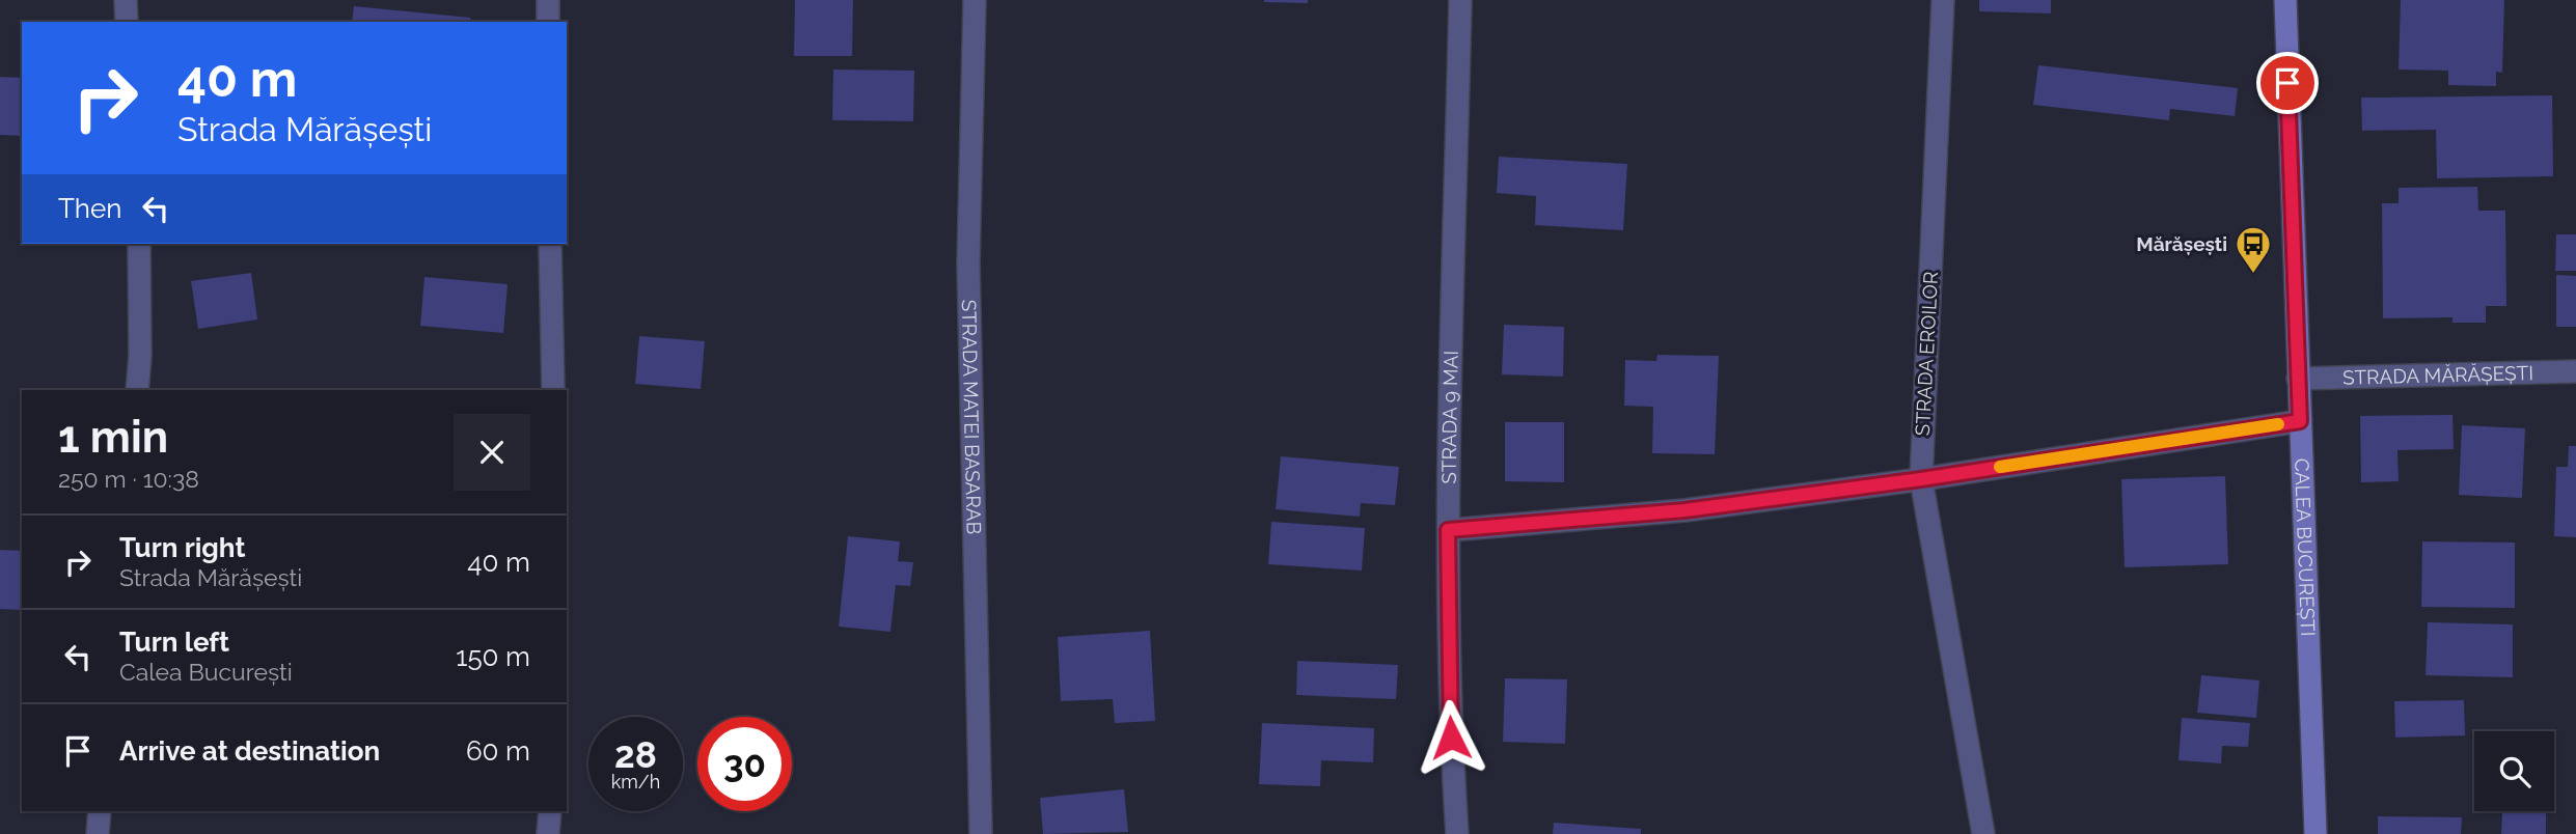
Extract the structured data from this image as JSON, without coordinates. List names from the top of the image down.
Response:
{
  "streets": {
    "main road": ["CALEA BUCUREȘTI"],
    "street": [
      "STRADA EROILOR",
      "STRADA MĂRĂȘEȘTI",
      "STRADA MATEI BASARAB",
      "STRADA 9 MAI"
    ]
  },
  "crossings": [
    ["STRADA MĂRĂȘEȘTI", "CALEA BUCUREȘTI"]
  ],
  "places": {
    "bus stop": ["Mărășești"]
  },
  "page": {
    "turn": ["40 m", "Strada Mărășești"],
    "then": "Then",
    "heading": ["1 min", "250 m · 10:38"],
    "list": [
      {
        "name": "Turn right",
        "note": "Strada Mărășești",
        "value": "40 m"
      },
      {
        "name": "Turn left",
        "note": "Calea București",
        "value": "150 m"
      },
      {
        "name": "Arrive at destination",
        "value": "60 m"
      }
    ],
    "speed": "28 km/h",
    "limit": "30"
  }
}
